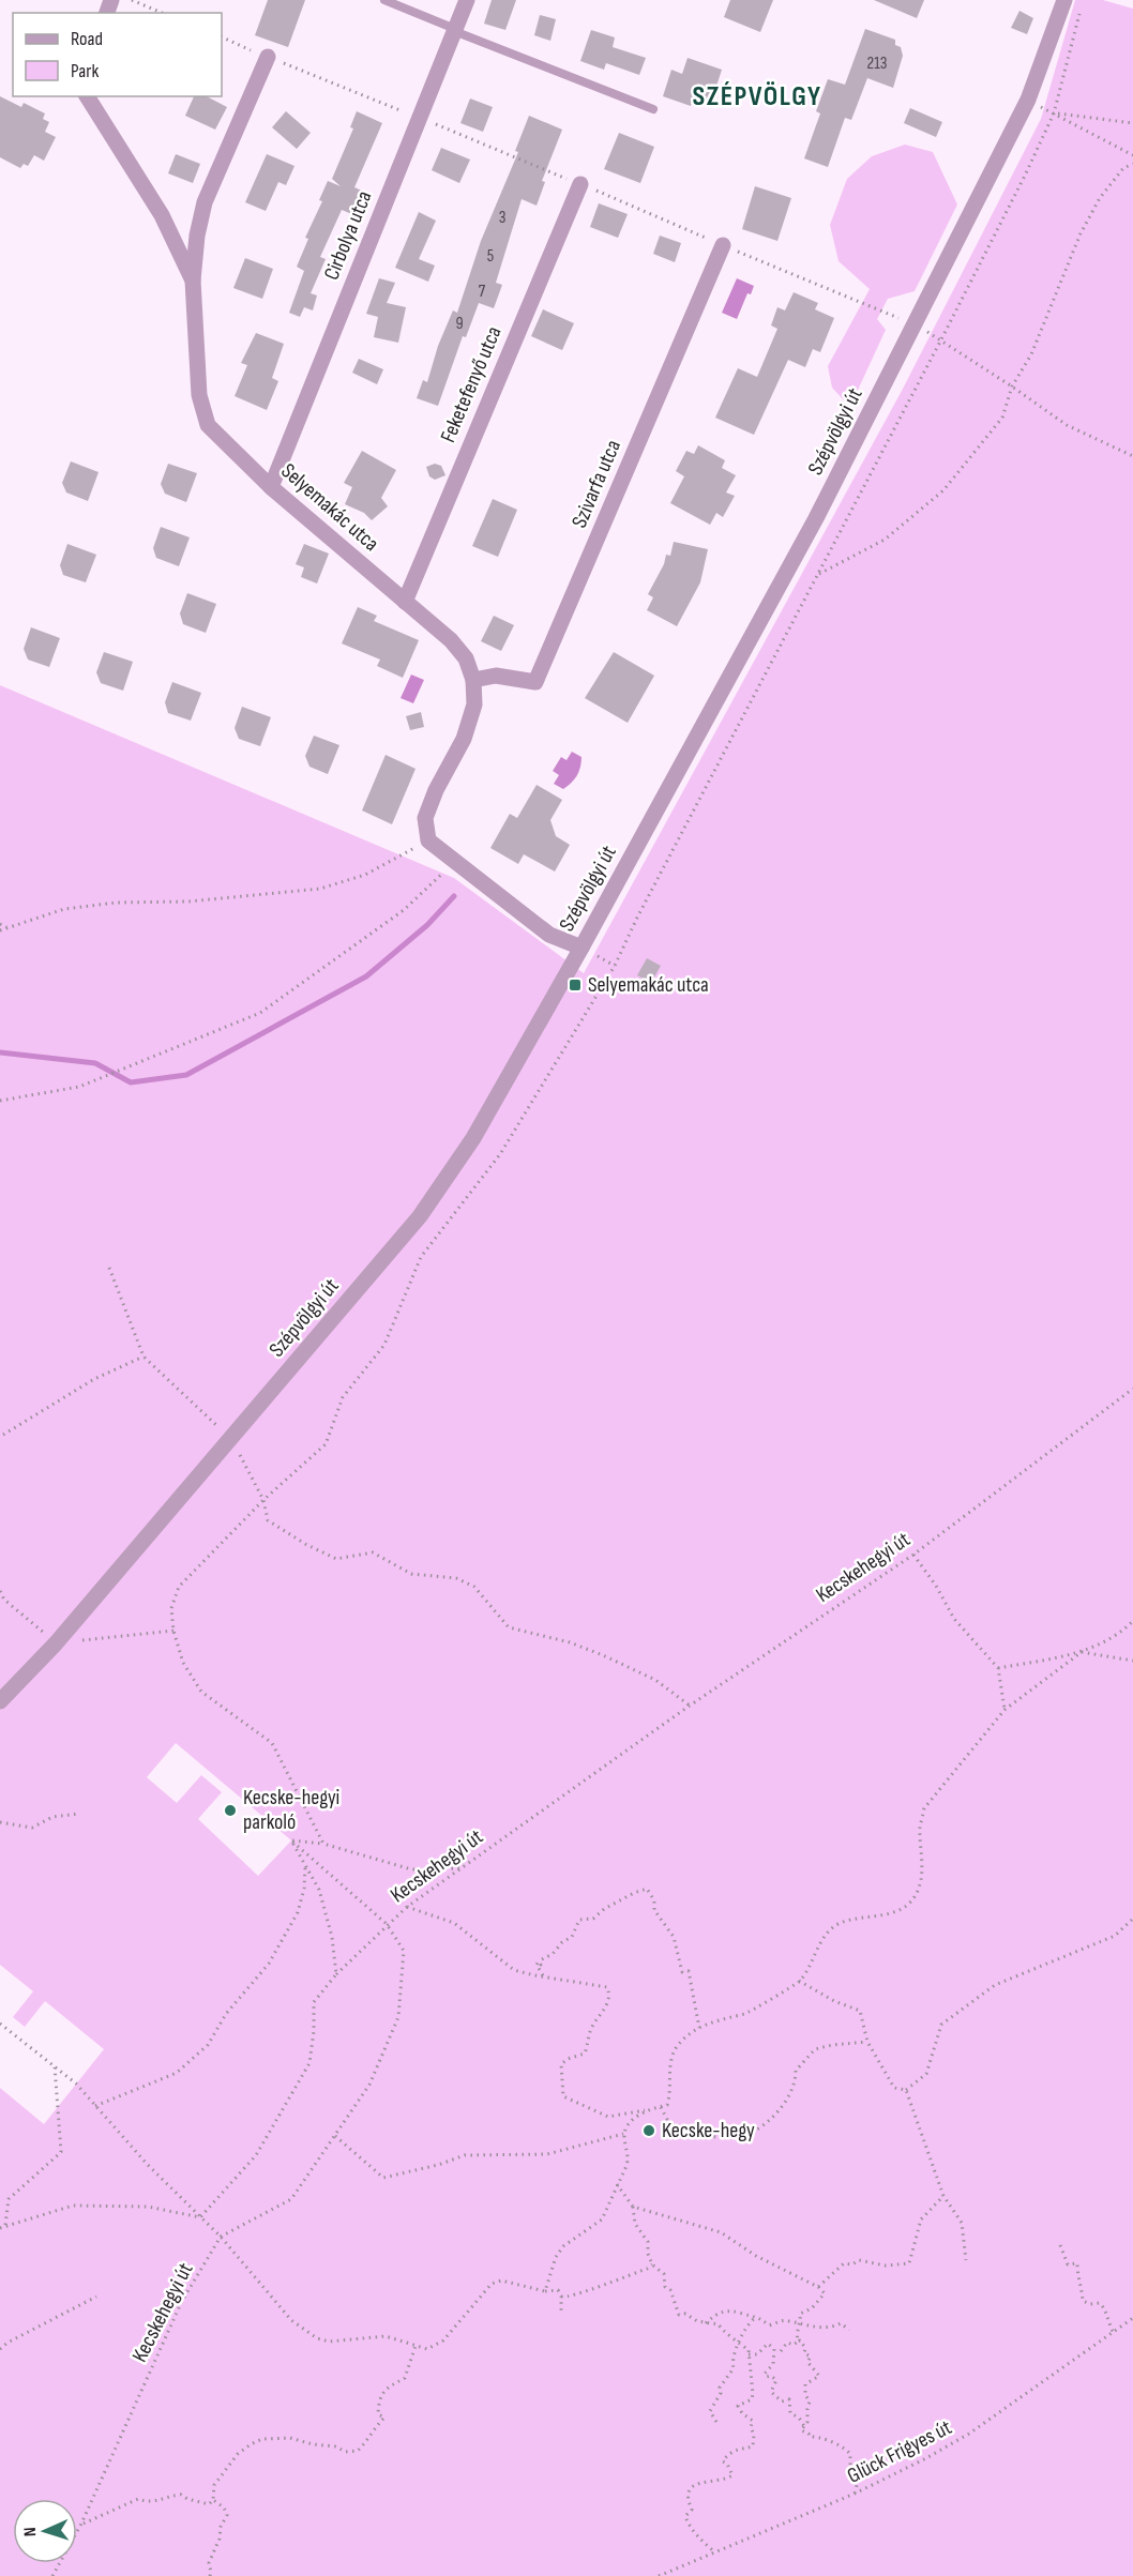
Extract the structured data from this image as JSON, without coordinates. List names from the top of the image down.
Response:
{
  "streets": {
    "street": [
      "Cirbolya utca",
      "Feketefenyő utca",
      "Szépvölgyi út",
      "Szivarfa utca",
      "Selyemakác utca"
    ],
    "path": ["Kecskehegyi út", "Glück Frigyes út"]
  },
  "crossings": [
    ["Cirbolya utca", "Selyemakác utca"],
    ["Feketefenyő utca", "Selyemakác utca"],
    ["Szivarfa utca", "Selyemakác utca"]
  ],
  "districts": ["SZÉPVÖLGY"],
  "places": {
    "transit": ["Selyemakác utca"],
    "other": ["Kecske-hegyi parkoló", "Kecske-hegy"]
  },
  "house_numbers": [
    "213",
    "3",
    "5",
    "7",
    "9"
  ],
  "legend": ["Road", "Park"],
  "north": "left"
}
